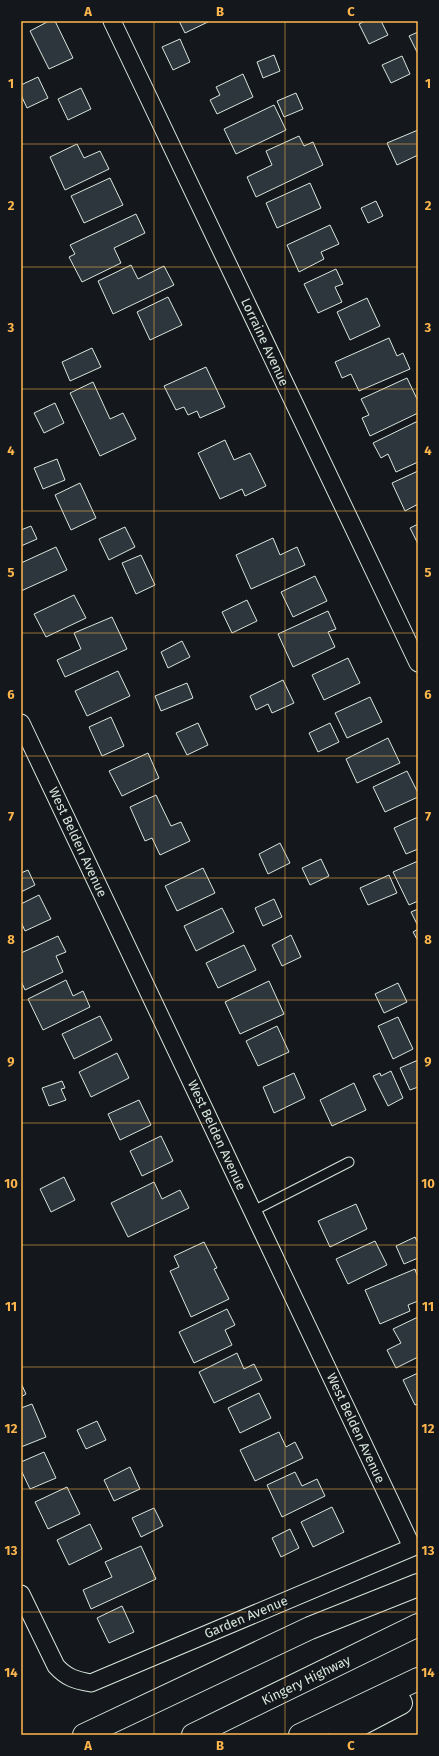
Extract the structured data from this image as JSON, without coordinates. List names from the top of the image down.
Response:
{
  "streets": {
    "highway": ["Kingery Highway"],
    "street": ["Lorraine Avenue", "West Belden Avenue", "Garden Avenue"]
  },
  "crossings": [
    ["West Belden Avenue", "Garden Avenue"]
  ],
  "grid": {
    "columns": ["A", "B", "C"],
    "rows": [
      "1",
      "2",
      "3",
      "4",
      "5",
      "6",
      "7",
      "8",
      "9",
      "10",
      "11",
      "12",
      "13",
      "14"
    ]
  }
}
